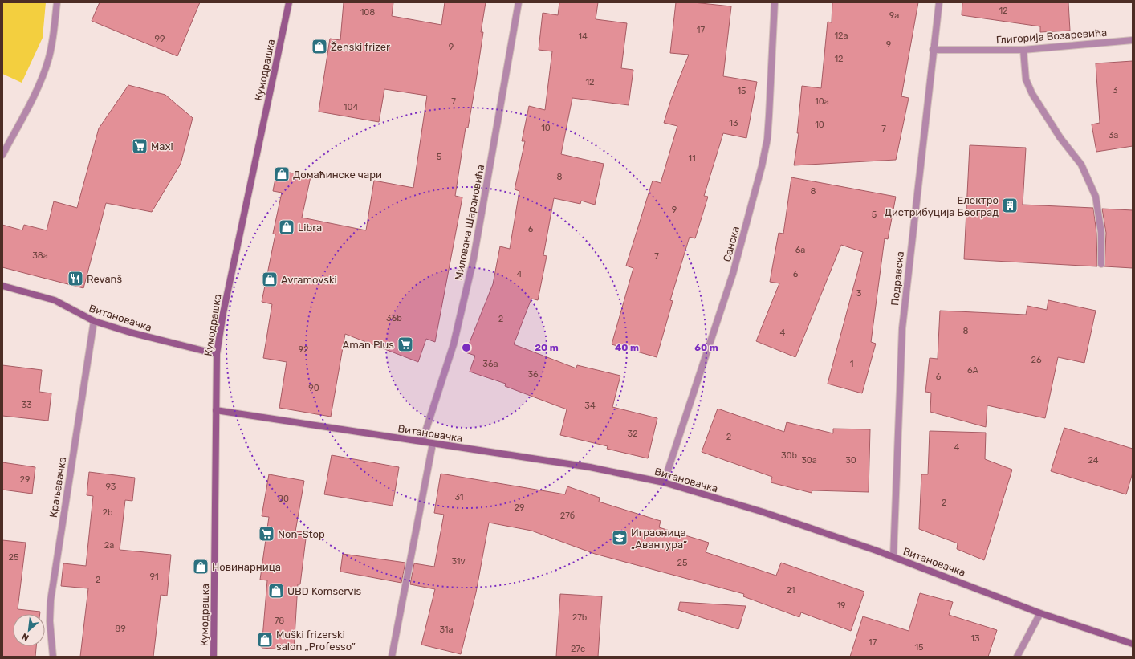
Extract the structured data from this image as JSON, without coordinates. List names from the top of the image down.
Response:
{
  "streets": {
    "street": [
      "Глигорија Возаревића",
      "Кумодрашка",
      "Милована Шарановића",
      "Санска",
      "Подравска",
      "Витановачка",
      "Краљевачка"
    ]
  },
  "crossings": [
    ["Глигорија Возаревића", "Подравска"],
    ["Кумодрашка", "Витановачка"],
    ["Милована Шарановића", "Витановачка"],
    ["Санска", "Витановачка"],
    ["Подравска", "Витановачка"],
    ["Витановачка", "Краљевачка"]
  ],
  "places": {
    "shop": [
      "Ženski frizer",
      "Домаћинске чари",
      "Libra",
      "Avramovski",
      "Новинарница",
      "UBD Komservis",
      "Muški frizerski salon „Professo”"
    ],
    "supermarket": ["Maxi", "Aman Plus", "Non-Stop"],
    "building": ["Електро Дистрибуција Београд"],
    "restaurant": ["Revanš"],
    "school or university": ["Играоница „Авантура”"]
  },
  "house_numbers": [
    "12",
    "108",
    "9a",
    "17",
    "12a",
    "14",
    "99",
    "9",
    "9",
    "12",
    "12",
    "3",
    "15",
    "7",
    "10a",
    "104",
    "13",
    "10",
    "10",
    "7",
    "3a",
    "5",
    "11",
    "8",
    "8",
    "9",
    "5",
    "6",
    "6a",
    "38a",
    "7",
    "4",
    "6",
    "3",
    "36b",
    "2",
    "8",
    "4",
    "92",
    "26",
    "36a",
    "1",
    "6A",
    "36",
    "6",
    "90",
    "33",
    "34",
    "32",
    "2",
    "4",
    "30b",
    "30a",
    "30",
    "24",
    "29",
    "93",
    "31",
    "80",
    "2",
    "29",
    "2b",
    "27б",
    "2a",
    "25",
    "31v",
    "25",
    "91",
    "2",
    "21",
    "19",
    "27b",
    "78",
    "89",
    "31a",
    "13",
    "17",
    "15",
    "27c"
  ],
  "north": "bottom left",
  "rings": ["20 m", "40 m", "60 m"]
}
